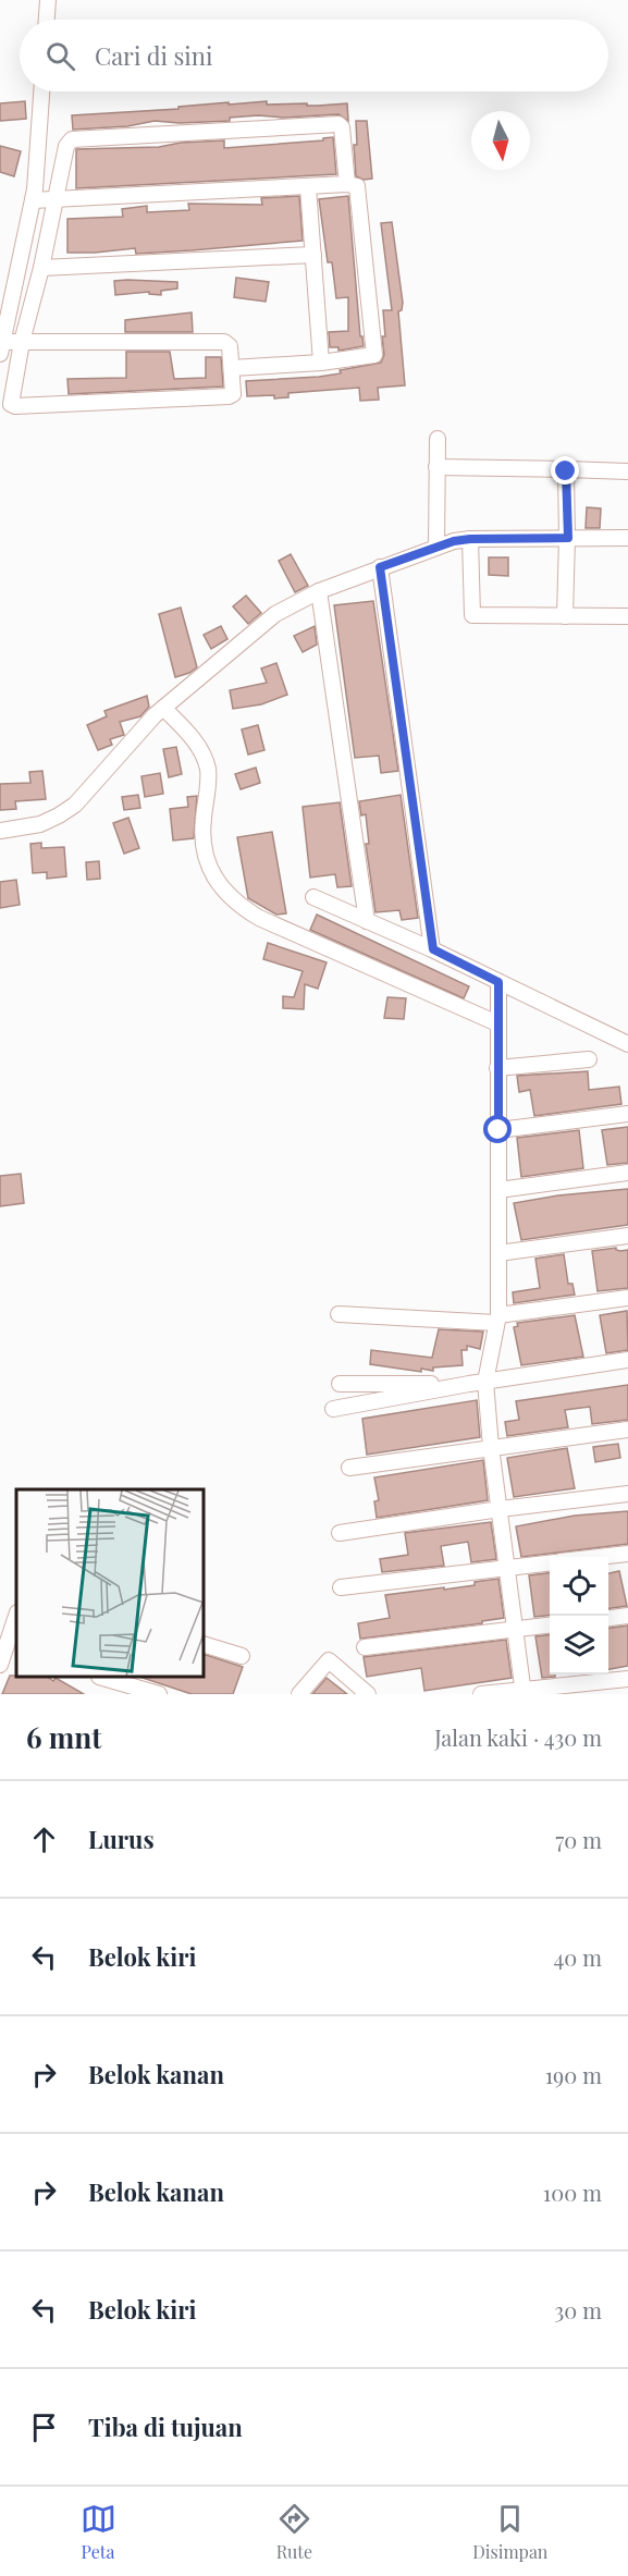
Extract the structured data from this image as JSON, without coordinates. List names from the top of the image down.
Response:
{
  "north": "bottom",
  "page": {
    "search": "Cari di sini",
    "heading": ["6 mnt", "Jalan kaki · 430 m"],
    "list": [
      ["Lurus", "70 m"],
      ["Belok kiri", "40 m"],
      ["Belok kanan", "190 m"],
      ["Belok kanan", "100 m"],
      ["Belok kiri", "30 m"],
      "Tiba di tujuan"
    ],
    "nav": ["Peta", "Rute", "Disimpan"]
  }
}
